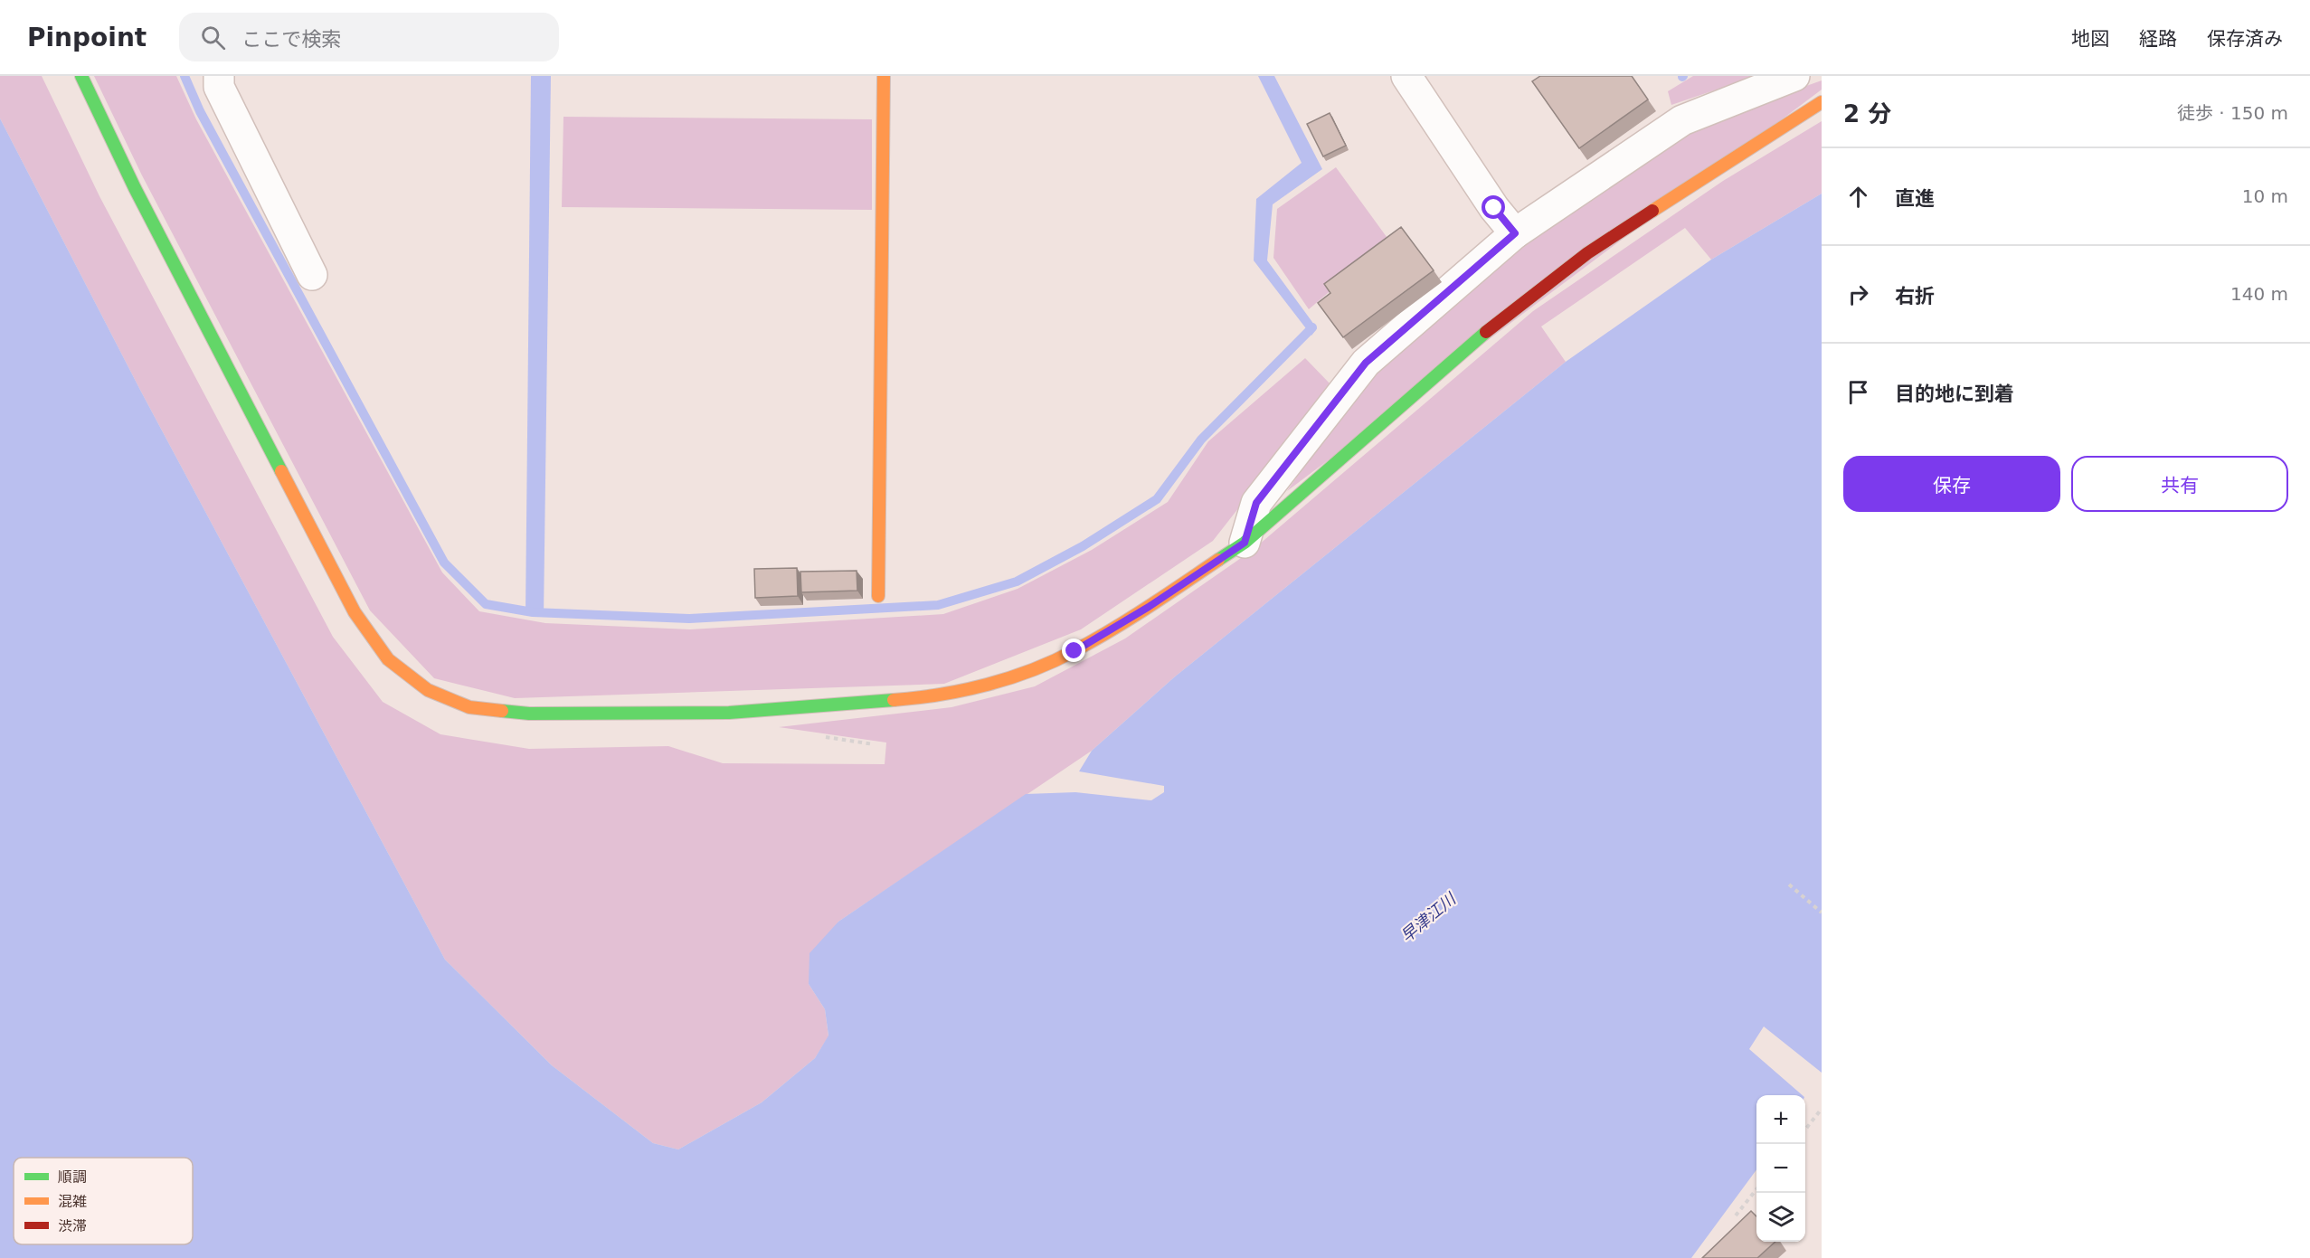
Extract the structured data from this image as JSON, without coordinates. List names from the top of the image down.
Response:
{
  "water": ["早津江川"],
  "legend": ["順調", "混雑", "渋滞"],
  "page": {
    "header": "Pinpoint",
    "search": "ここで検索",
    "nav": ["地図", "経路", "保存済み"],
    "heading": ["2 分", "徒歩 · 150 m"],
    "list": [
      ["直進", "10 m"],
      ["右折", "140 m"],
      "目的地に到着"
    ],
    "buttons": ["保存", "共有"],
    "map_buttons": ["+", "−"]
  }
}
